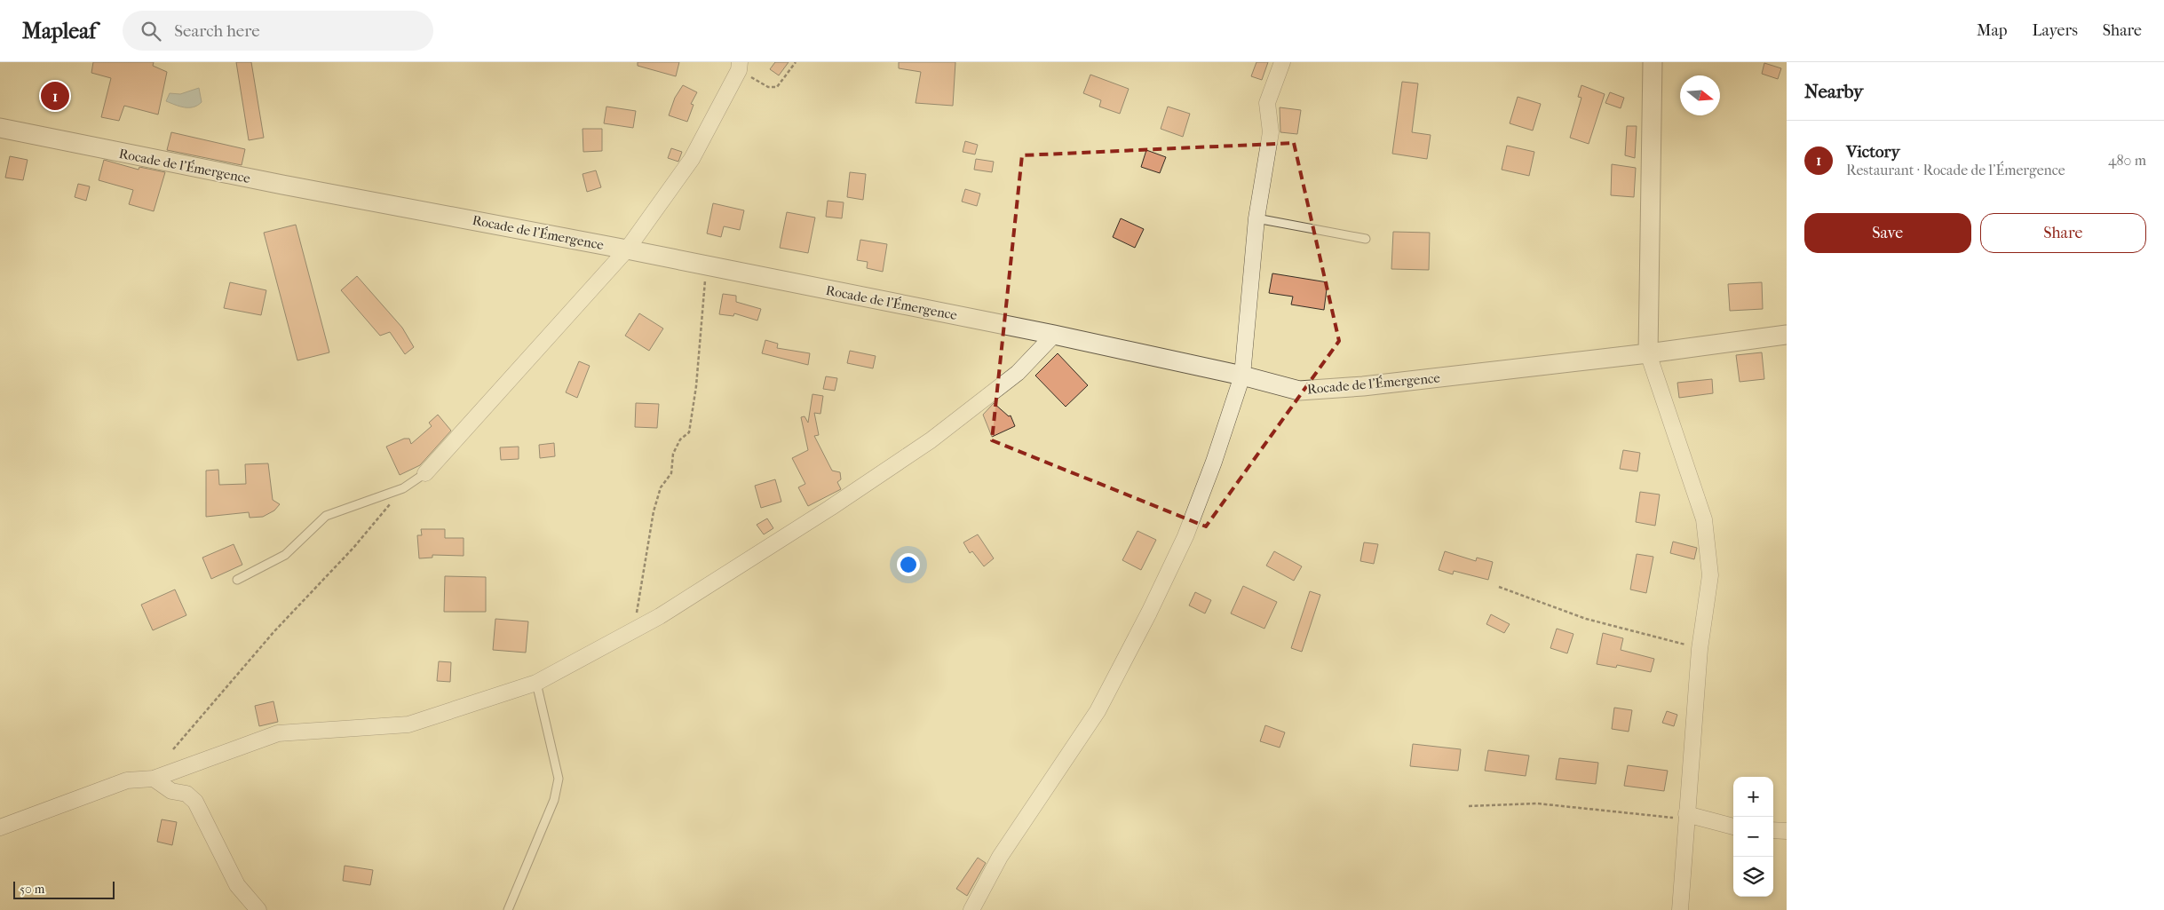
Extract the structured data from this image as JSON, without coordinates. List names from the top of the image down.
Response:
{
  "streets": {
    "street": ["Rocade de l'Émergence"]
  },
  "scale_bar": "50 m",
  "north": "right",
  "page": {
    "header": "Mapleaf",
    "search": "Search here",
    "nav": ["Map", "Layers", "Share"],
    "heading": "Nearby",
    "pins": "1",
    "list": [
      {
        "mark": "1",
        "name": "Victory",
        "note": "Restaurant · Rocade de l'Émergence",
        "value": "480 m"
      }
    ],
    "buttons": ["Save", "Share"],
    "map_buttons": ["+", "−"],
    "scale": "50 m"
  }
}
